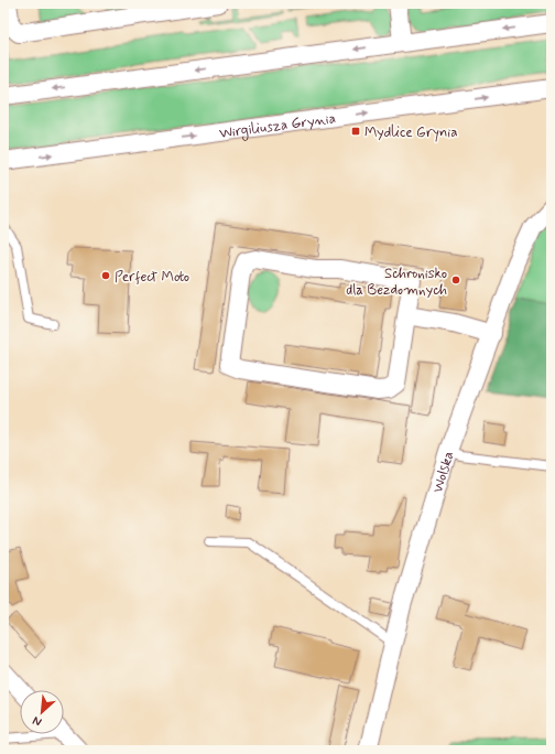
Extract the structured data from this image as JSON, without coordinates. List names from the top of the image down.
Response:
{
  "streets": {
    "street": ["Wirgiliusza Grynia", "Wolska"]
  },
  "places": {
    "transit": ["Mydlice Grynia"],
    "other": ["Perfect Moto", "Schronisko dla Bezdomnych"]
  },
  "north": "bottom left"
}
